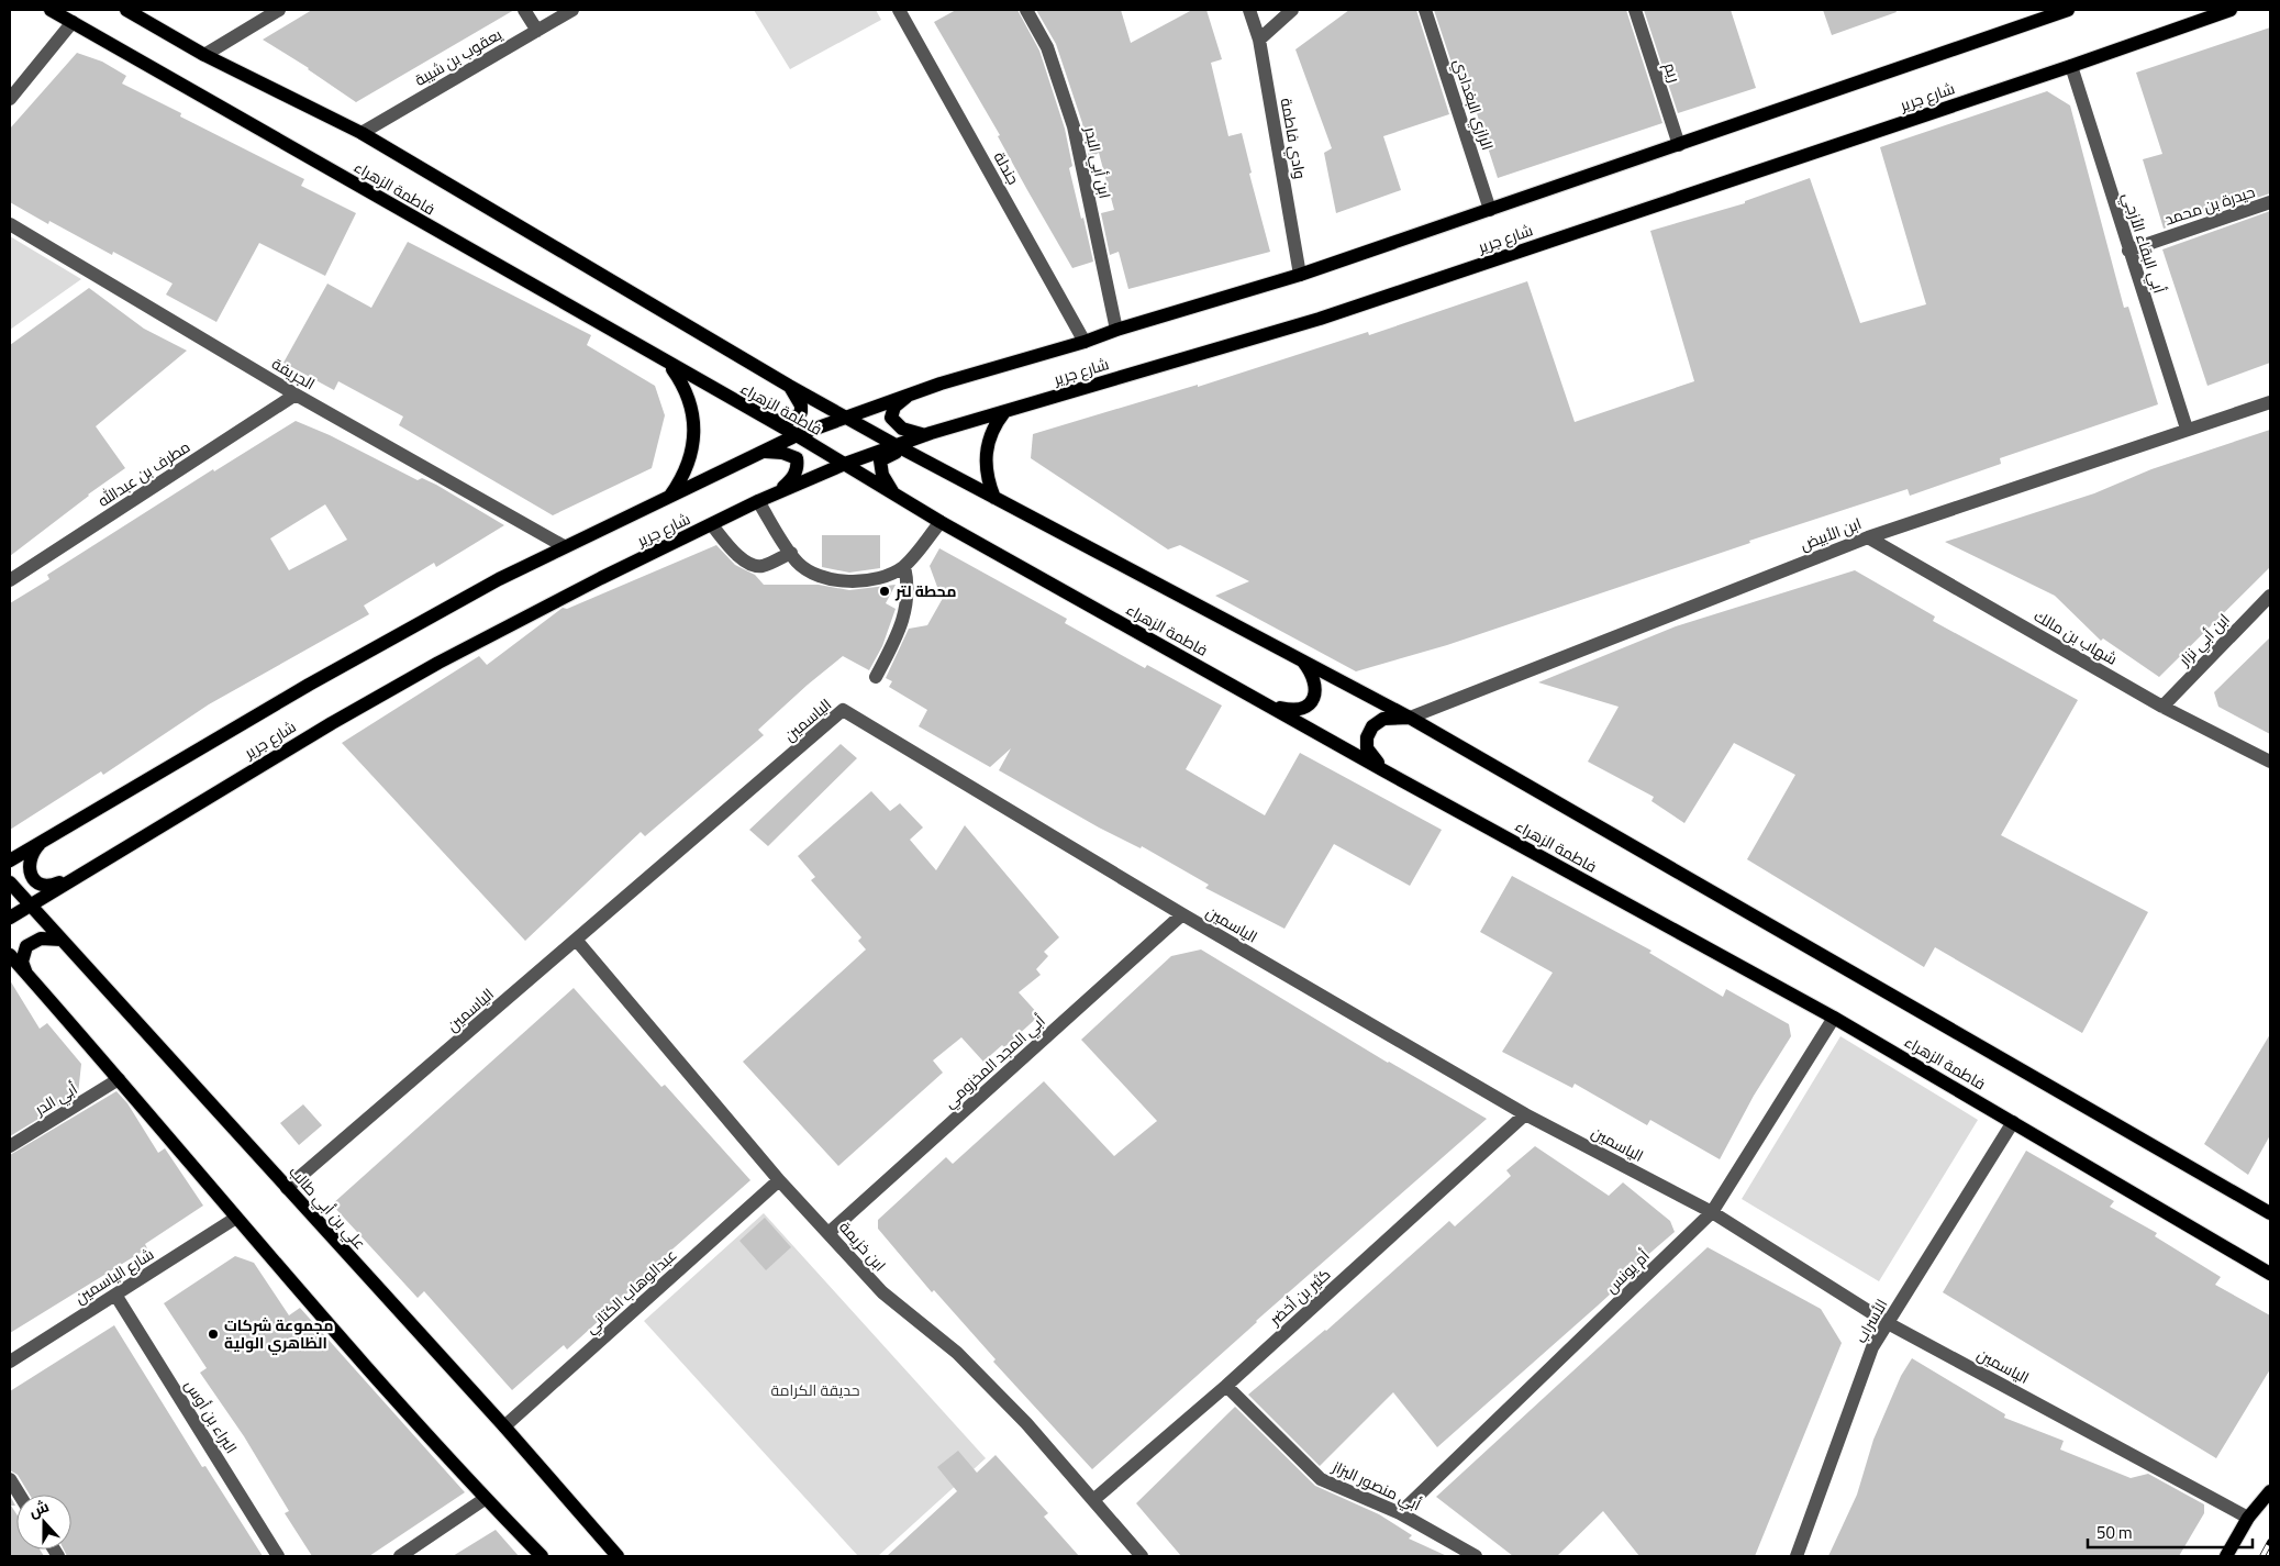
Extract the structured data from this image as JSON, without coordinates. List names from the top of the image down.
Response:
{
  "streets": {
    "main road": ["شارع جرير", "فاطمة الزهراء", "علي بن أبي طالب"],
    "street": [
      "يعقوب بن شيبة",
      "ريم",
      "الرازي البغدادي",
      "وادي فاطمة",
      "ابن أبي البدر",
      "جندلة",
      "حيدرة بن محمد",
      "أبي البقاء الأزجي",
      "الجريفة",
      "مطرف بن عبدالله",
      "ابن الأبيض",
      "شهاب بن مالك",
      "ابن أبي نزار",
      "الياسمين",
      "أبي المجد المخزومي",
      "أبي الدر",
      "ابن خزيمة",
      "أم يونس",
      "شارع الياسمين",
      "عبدالوهاب الكتاني",
      "كثير بن أخضر",
      "الأسراب",
      "البراء بن أوس",
      "أبي منصور البزاز"
    ]
  },
  "crossings": [
    ["ريم", "شارع جرير"],
    ["شارع جرير", "الرازي البغدادي"],
    ["شارع جرير", "وادي فاطمة"],
    ["شارع جرير", "ابن أبي البدر"],
    ["شارع جرير", "جندلة"],
    ["شارع جرير", "فاطمة الزهراء"],
    ["شارع جرير", "أبي البقاء الأزجي"],
    ["شارع جرير", "الجريفة"],
    ["شارع جرير", "علي بن أبي طالب"],
    ["فاطمة الزهراء", "أم يونس"],
    ["فاطمة الزهراء", "الأسراب"],
    ["حيدرة بن محمد", "أبي البقاء الأزجي"],
    ["أبي البقاء الأزجي", "ابن الأبيض"],
    ["الجريفة", "مطرف بن عبدالله"],
    ["ابن الأبيض", "شهاب بن مالك"],
    ["شهاب بن مالك", "ابن أبي نزار"],
    ["الياسمين", "أبي المجد المخزومي"],
    ["الياسمين", "علي بن أبي طالب"],
    ["الياسمين", "ابن خزيمة"],
    ["الياسمين", "أم يونس"],
    ["الياسمين", "كثير بن أخضر"],
    ["الياسمين", "الأسراب"],
    ["أبي المجد المخزومي", "ابن خزيمة"],
    ["علي بن أبي طالب", "عبدالوهاب الكتاني"],
    ["ابن خزيمة", "عبدالوهاب الكتاني"],
    ["ابن خزيمة", "كثير بن أخضر"],
    ["أم يونس", "أبي منصور البزاز"],
    ["شارع الياسمين", "البراء بن أوس"],
    ["كثير بن أخضر", "أبي منصور البزاز"]
  ],
  "parks": ["حديقة الكرامة"],
  "places": ["محطة لتر", "مجموعة شركات الظاهري الولية"],
  "scale_bar": "50 m",
  "north": "top"
}
